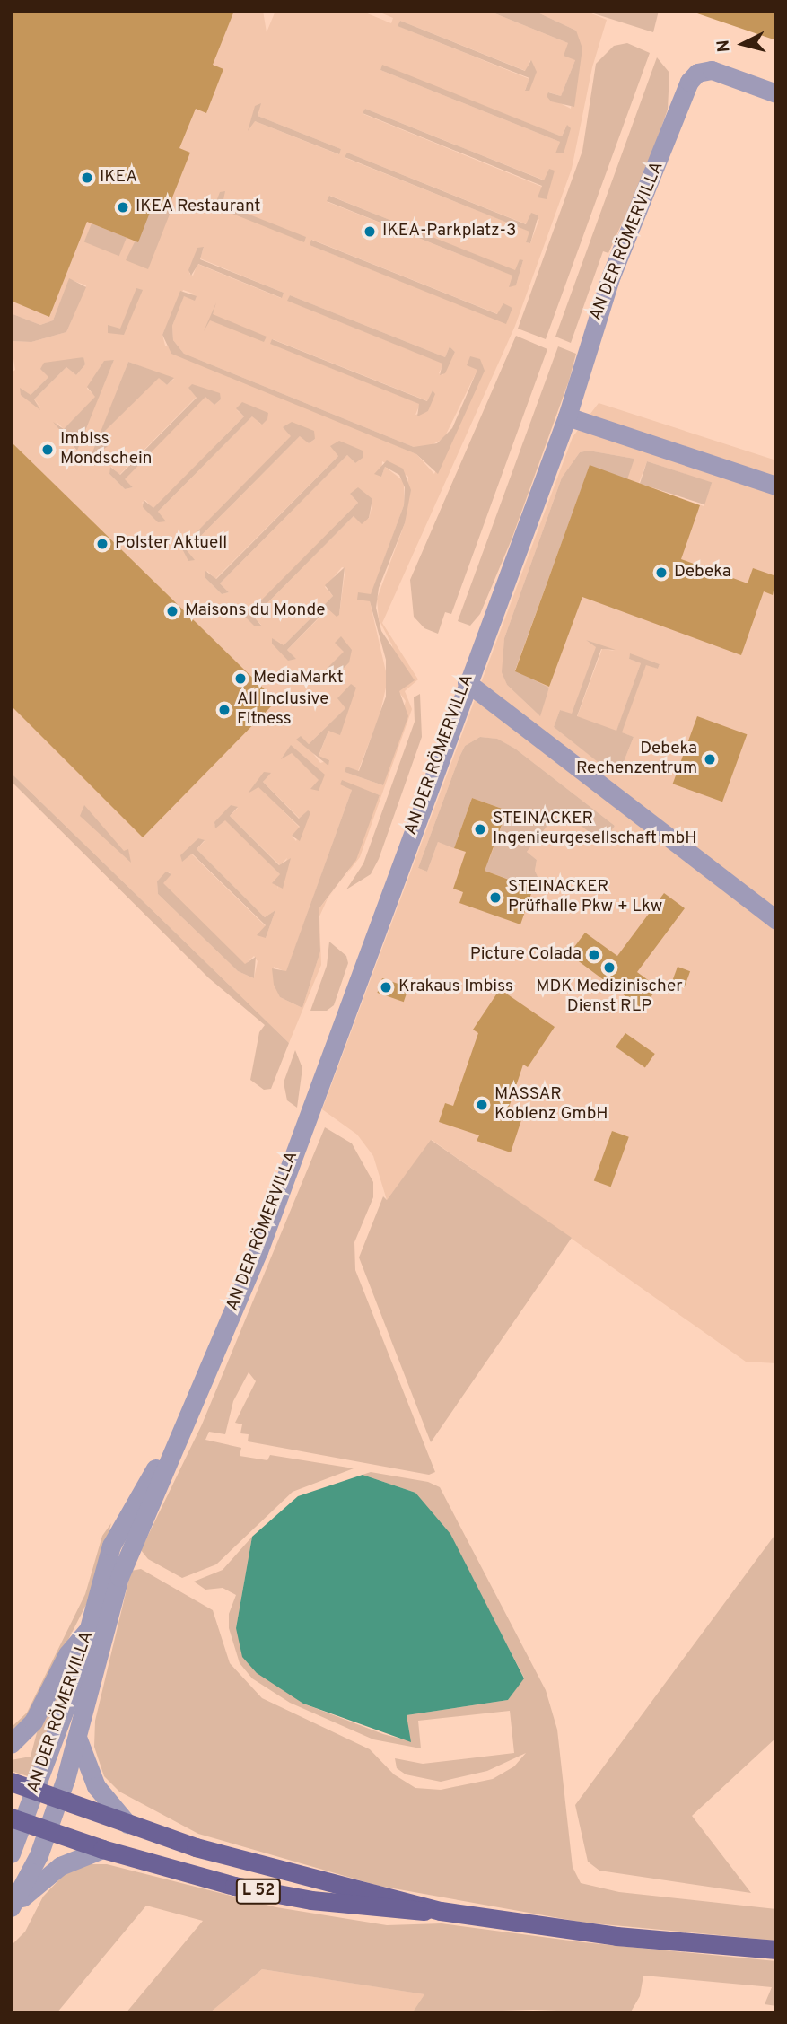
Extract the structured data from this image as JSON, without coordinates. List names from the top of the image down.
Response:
{
  "streets": {
    "main road": ["L 52"],
    "street": ["AN DER RÖMERVILLA"]
  },
  "crossings": [
    ["AN DER RÖMERVILLA", "L 52"]
  ],
  "places": [
    "IKEA",
    "IKEA Restaurant",
    "IKEA-Parkplatz-3",
    "Imbiss Mondschein",
    "Polster Aktuell",
    "Debeka",
    "Maisons du Monde",
    "MediaMarkt",
    "All Inclusive Fitness",
    "Debeka Rechenzentrum",
    "STEINACKER Ingenieurgesellschaft mbH",
    "STEINACKER Prüfhalle Pkw + Lkw",
    "Picture Colada",
    "MDK Medizinischer Dienst RLP",
    "Krakaus Imbiss",
    "MASSAR Koblenz GmbH"
  ],
  "north": "left"
}
